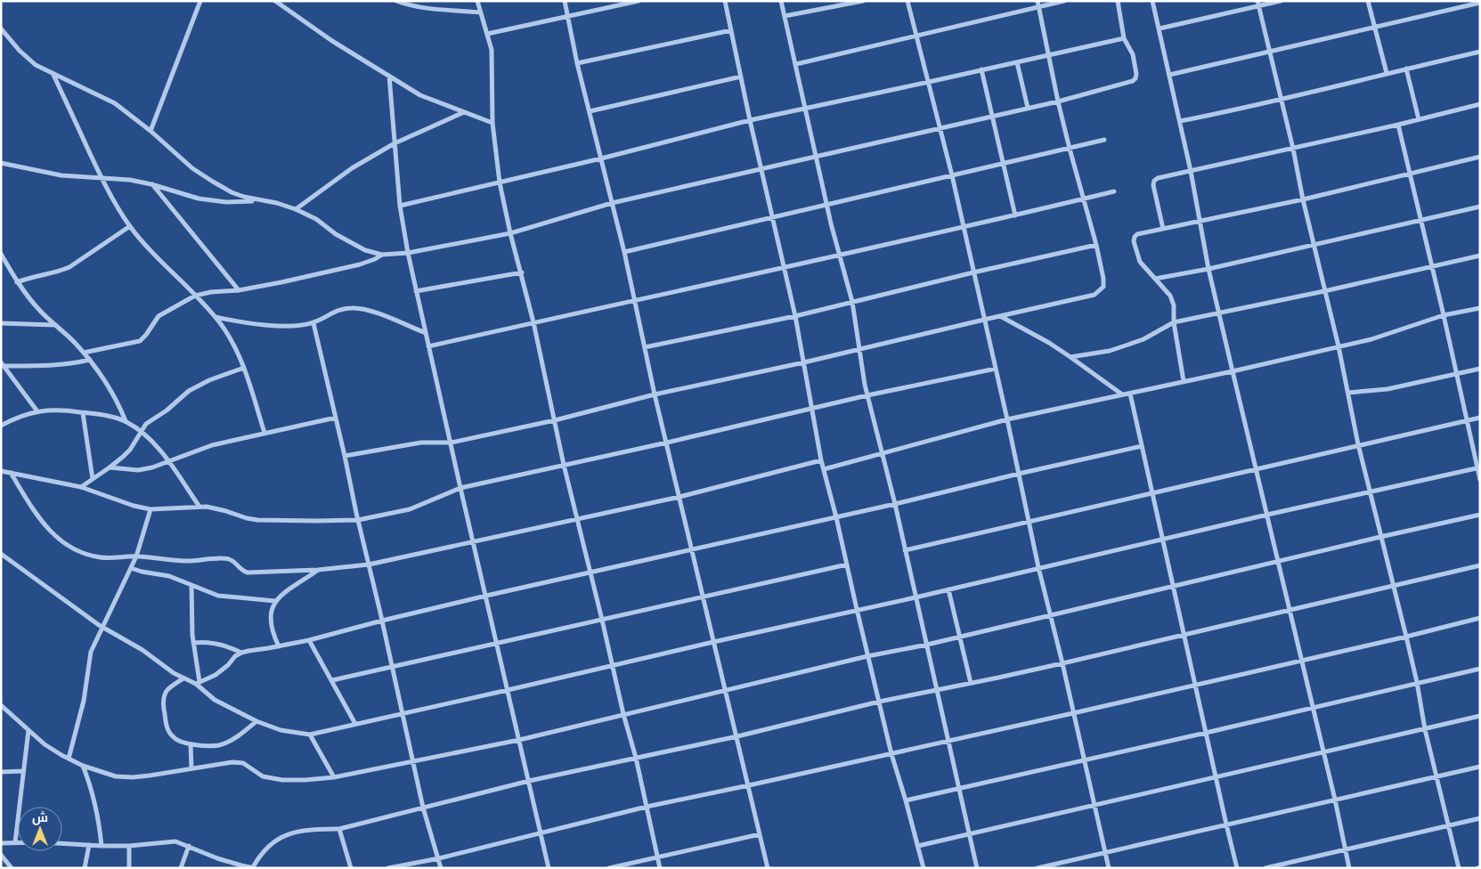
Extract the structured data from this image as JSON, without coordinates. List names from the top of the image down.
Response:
{
  "north": "top"
}
